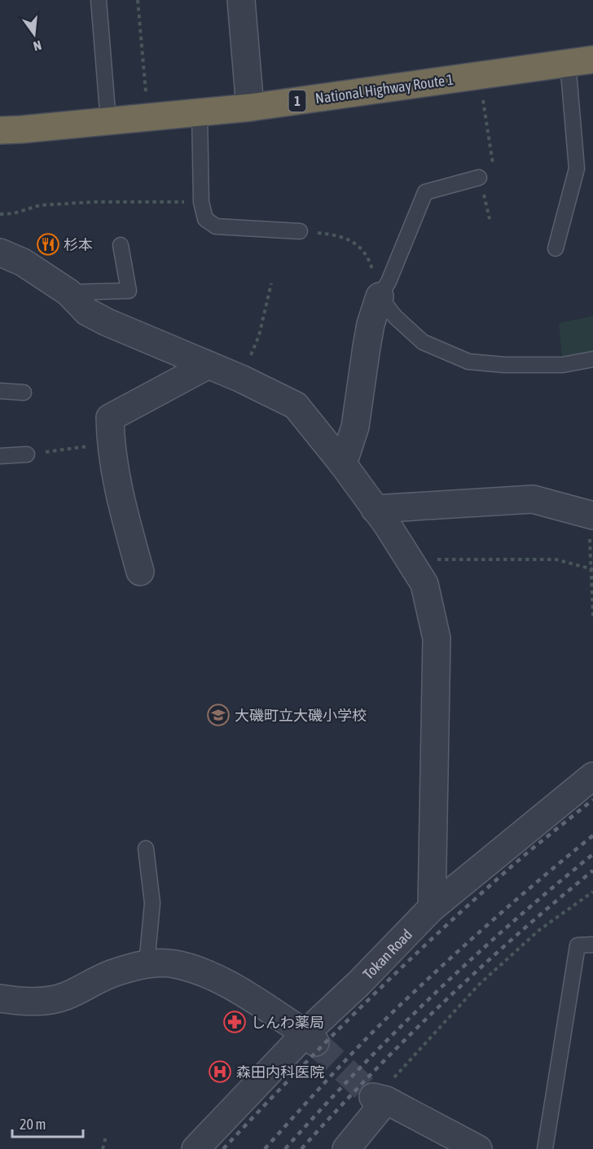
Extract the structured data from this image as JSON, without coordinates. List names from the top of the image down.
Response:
{
  "streets": {
    "highway": ["National Highway Route 1", "1"],
    "street": ["Tokan Road"]
  },
  "places": {
    "restaurant": ["杉本"],
    "school or university": ["大磯町立大磯小学校"],
    "pharmacy": ["しんわ薬局"],
    "hospital": ["森田内科医院"]
  },
  "scale_bar": "20 m",
  "north": "bottom"
}
